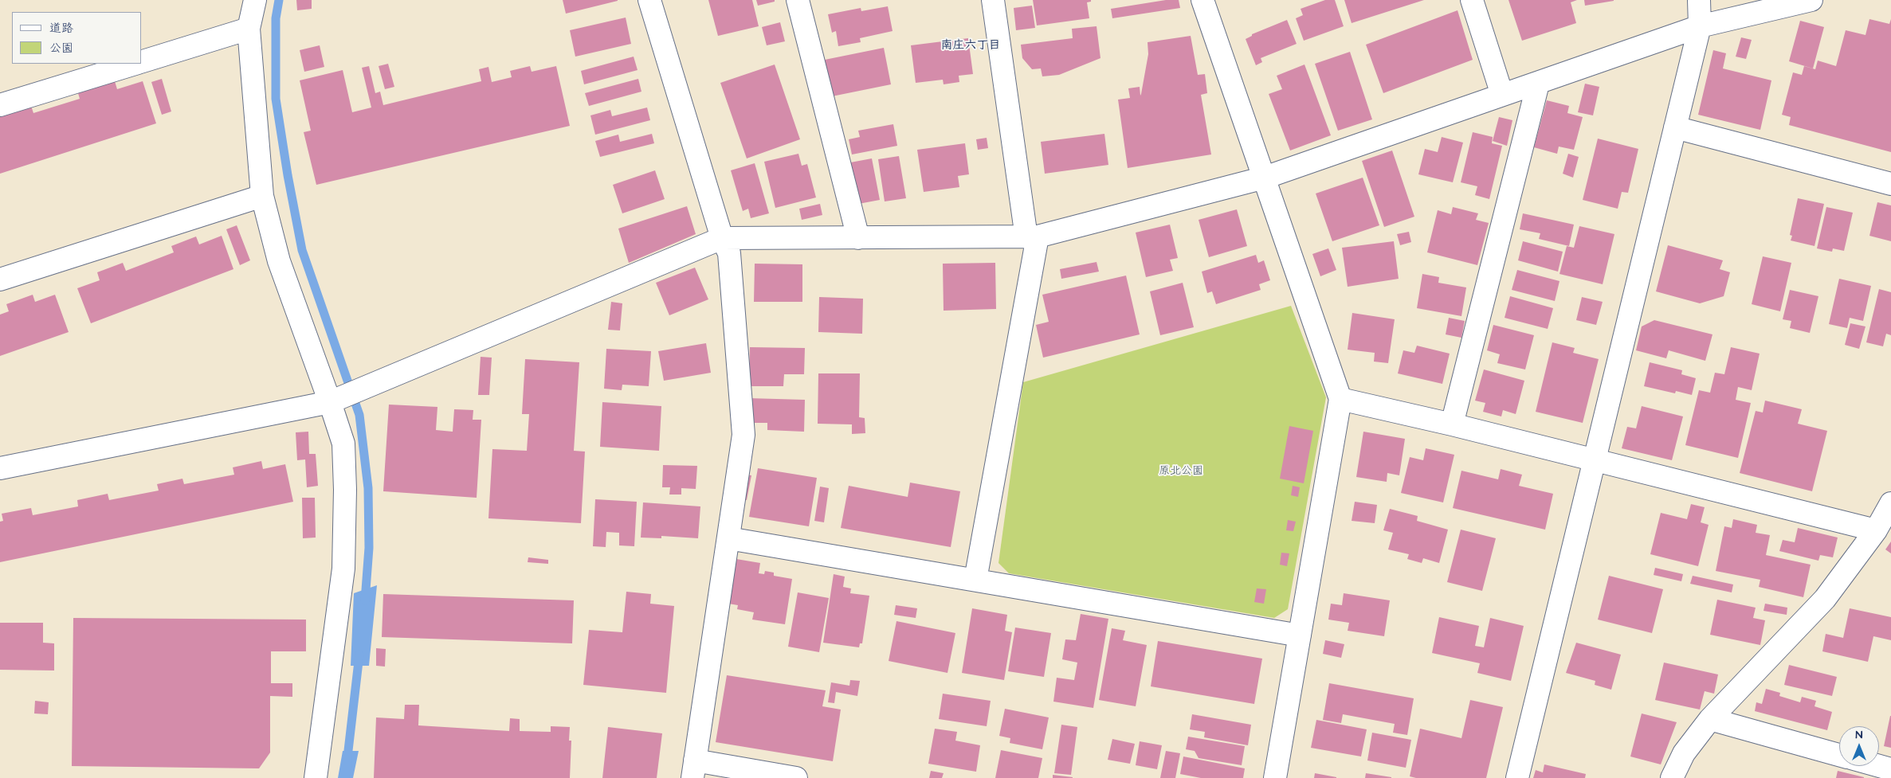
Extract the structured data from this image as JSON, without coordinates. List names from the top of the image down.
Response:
{
  "districts": ["南庄六丁目"],
  "parks": ["原北公園"],
  "legend": ["道路", "公園"],
  "north": "top"
}
